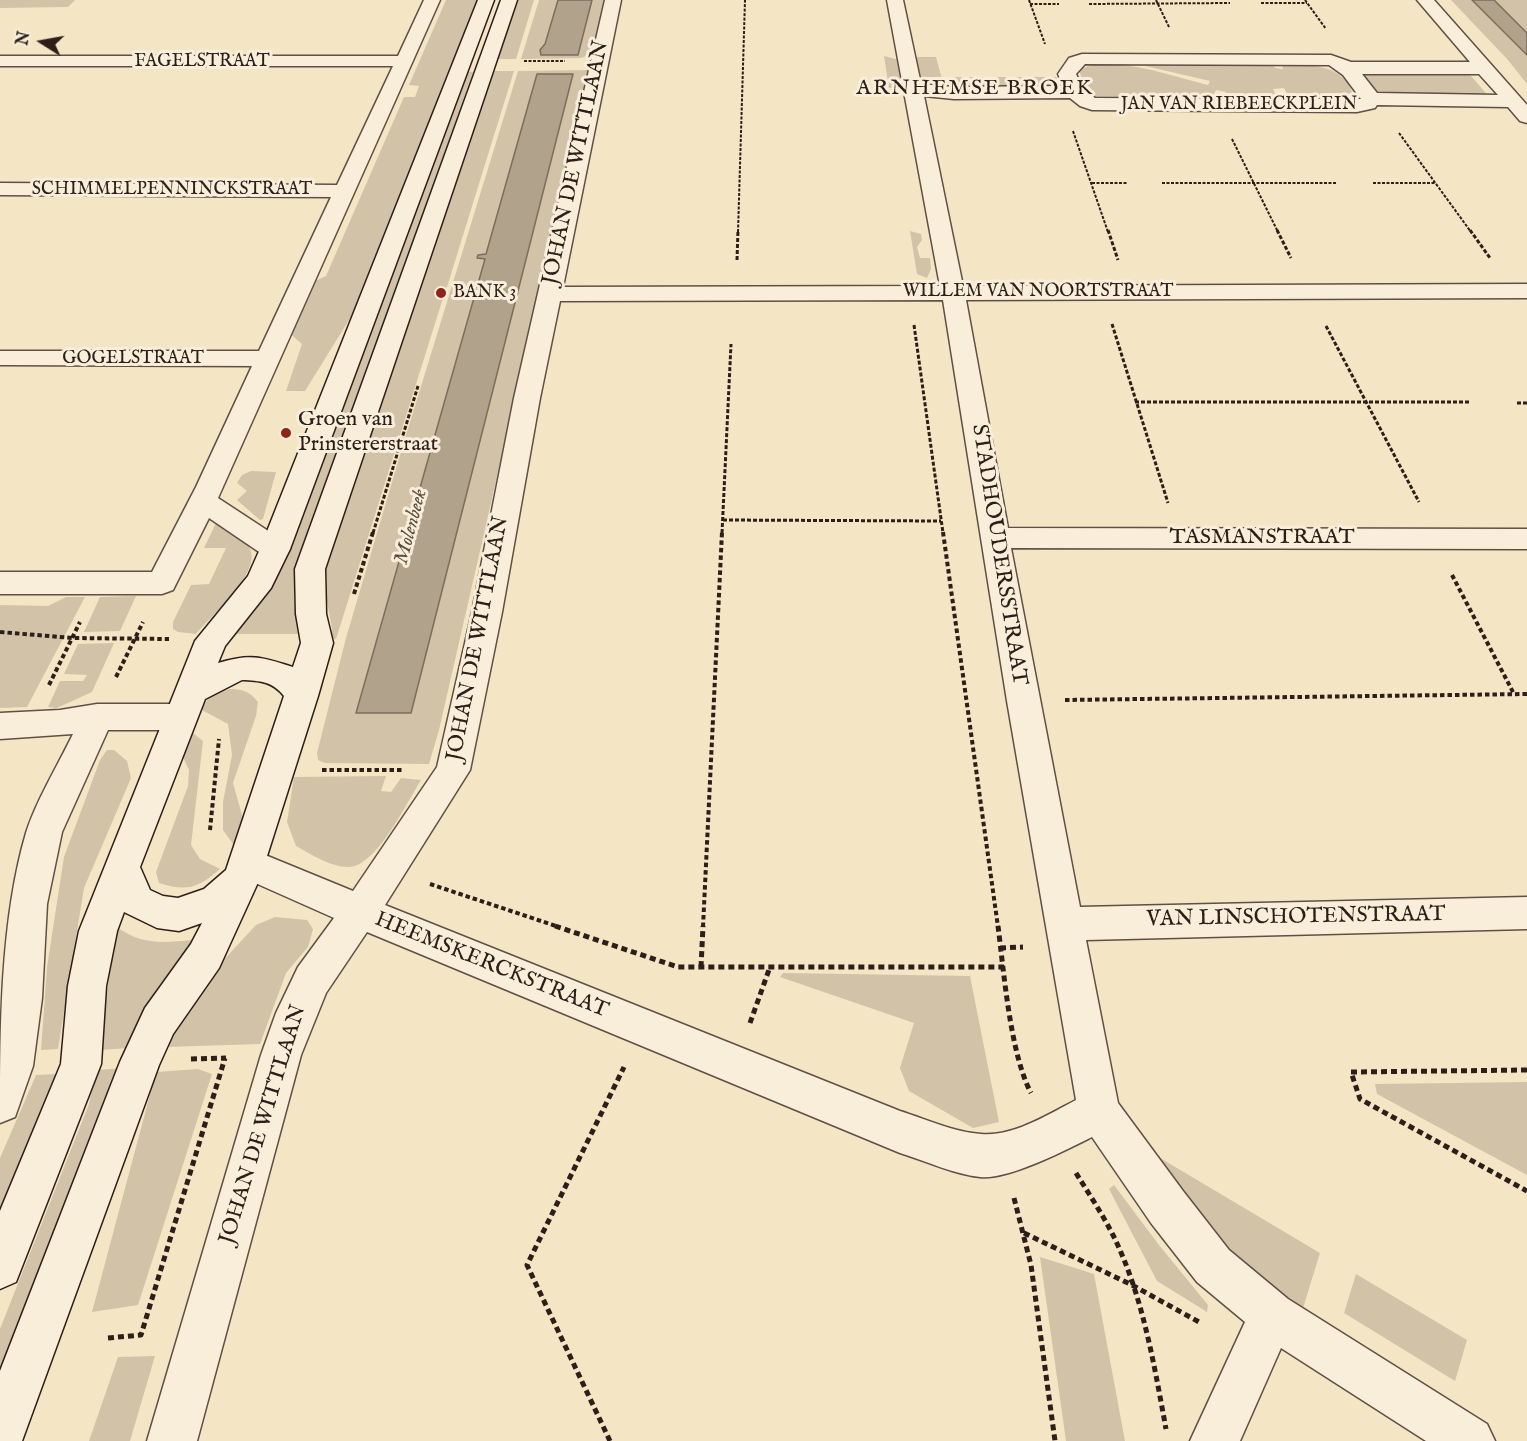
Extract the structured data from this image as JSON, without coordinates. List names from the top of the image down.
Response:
{
  "streets": {
    "street": [
      "FAGELSTRAAT",
      "JAN VAN RIEBEECKPLEIN",
      "JOHAN DE WITTLAAN",
      "SCHIMMELPENNINCKSTRAAT",
      "WILLEM VAN NOORTSTRAAT",
      "GOGELSTRAAT",
      "TASMANSTRAAT",
      "STADHOUDERSSTRAAT",
      "VAN LINSCHOTENSTRAAT",
      "HEEMSKERCKSTRAAT"
    ]
  },
  "crossings": [
    ["JAN VAN RIEBEECKPLEIN", "STADHOUDERSSTRAAT"],
    ["JOHAN DE WITTLAAN", "WILLEM VAN NOORTSTRAAT"],
    ["JOHAN DE WITTLAAN", "HEEMSKERCKSTRAAT"],
    ["WILLEM VAN NOORTSTRAAT", "STADHOUDERSSTRAAT"],
    ["TASMANSTRAAT", "STADHOUDERSSTRAAT"],
    ["STADHOUDERSSTRAAT", "VAN LINSCHOTENSTRAAT"],
    ["STADHOUDERSSTRAAT", "HEEMSKERCKSTRAAT"]
  ],
  "districts": ["ARNHEMSE BROEK"],
  "water": ["Molenbeek"],
  "places": ["BANK 3", "Groen van Prinstererstraat"],
  "north": "left"
}
